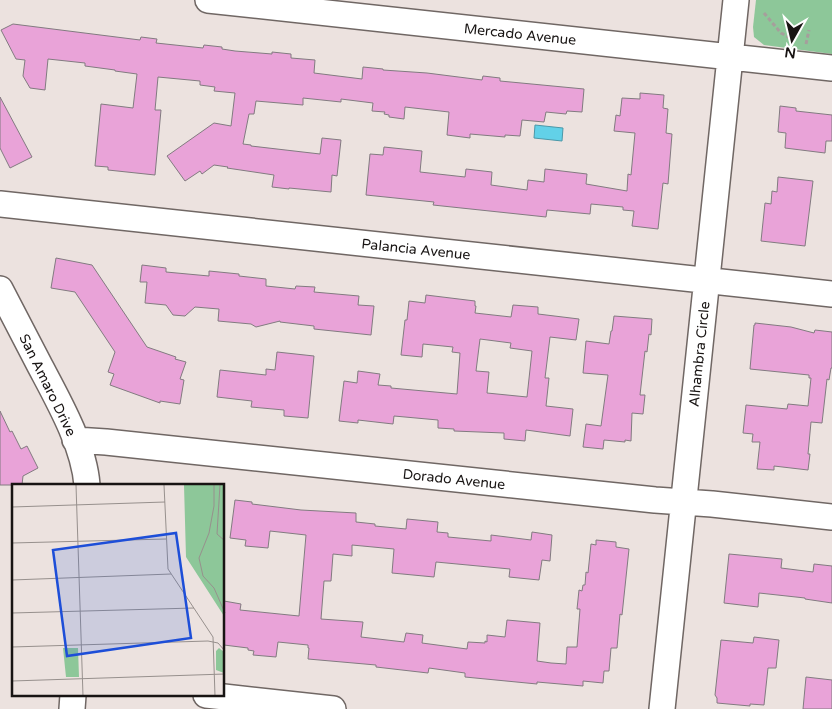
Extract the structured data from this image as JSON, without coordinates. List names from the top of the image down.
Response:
{
  "streets": {
    "street": [
      "Mercado Avenue",
      "Palancia Avenue",
      "Alhambra Circle",
      "San Amaro Drive",
      "Dorado Avenue"
    ]
  },
  "crossings": [
    ["Mercado Avenue", "Alhambra Circle"],
    ["Palancia Avenue", "Alhambra Circle"],
    ["Alhambra Circle", "Dorado Avenue"],
    ["San Amaro Drive", "Dorado Avenue"]
  ],
  "north": "bottom"
}
